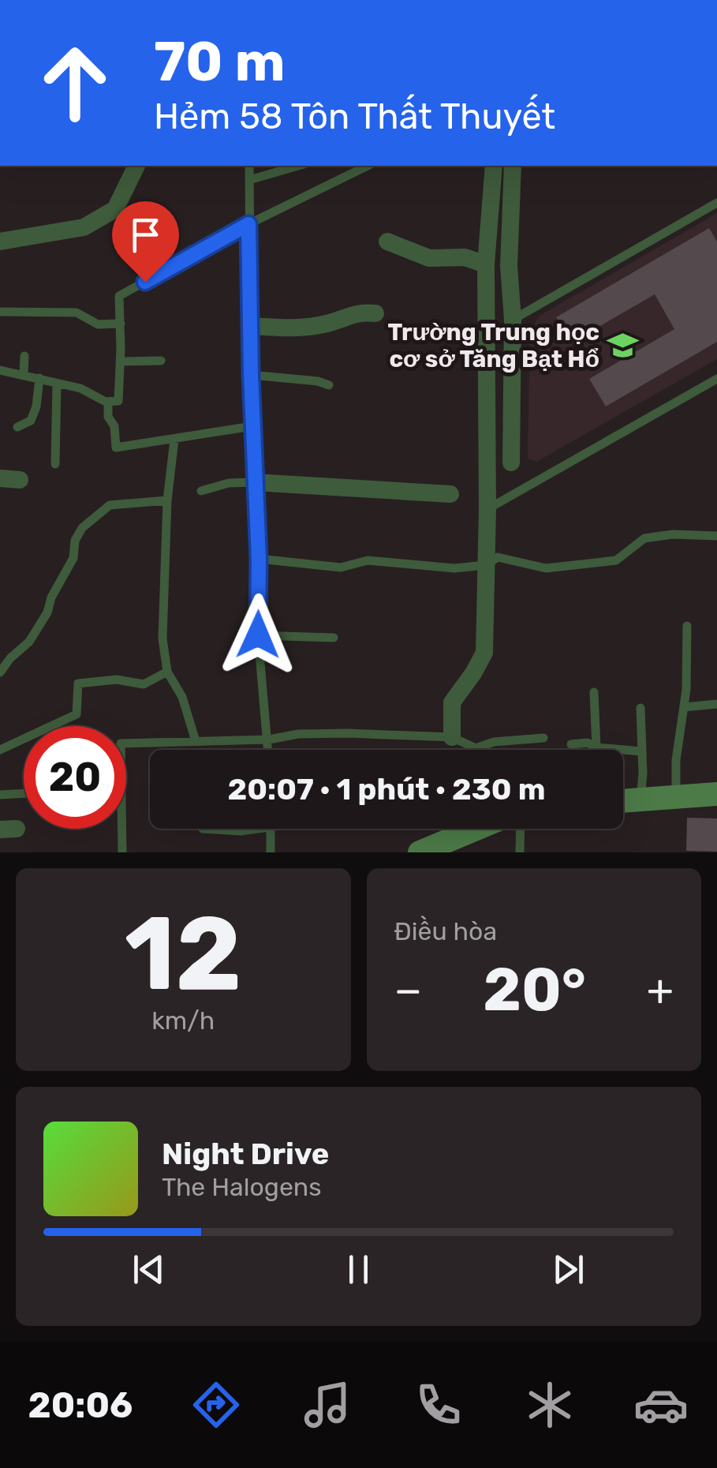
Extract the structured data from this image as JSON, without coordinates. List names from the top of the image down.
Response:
{
  "places": {
    "school or university": ["Trường Trung học cơ sở Tăng Bạt Hổ"]
  },
  "page": {
    "turn": ["70 m", "Hẻm 58 Tôn Thất Thuyết"],
    "limit": "20",
    "trip": "20:07 · 1 phút · 230 m",
    "tile": [
      ["12", "km/h"],
      "Điều hòa"
    ],
    "heat": ["−", "20°", "+"],
    "song": ["Night Drive", "The Halogens"],
    "tabs": "20:06"
  }
}
